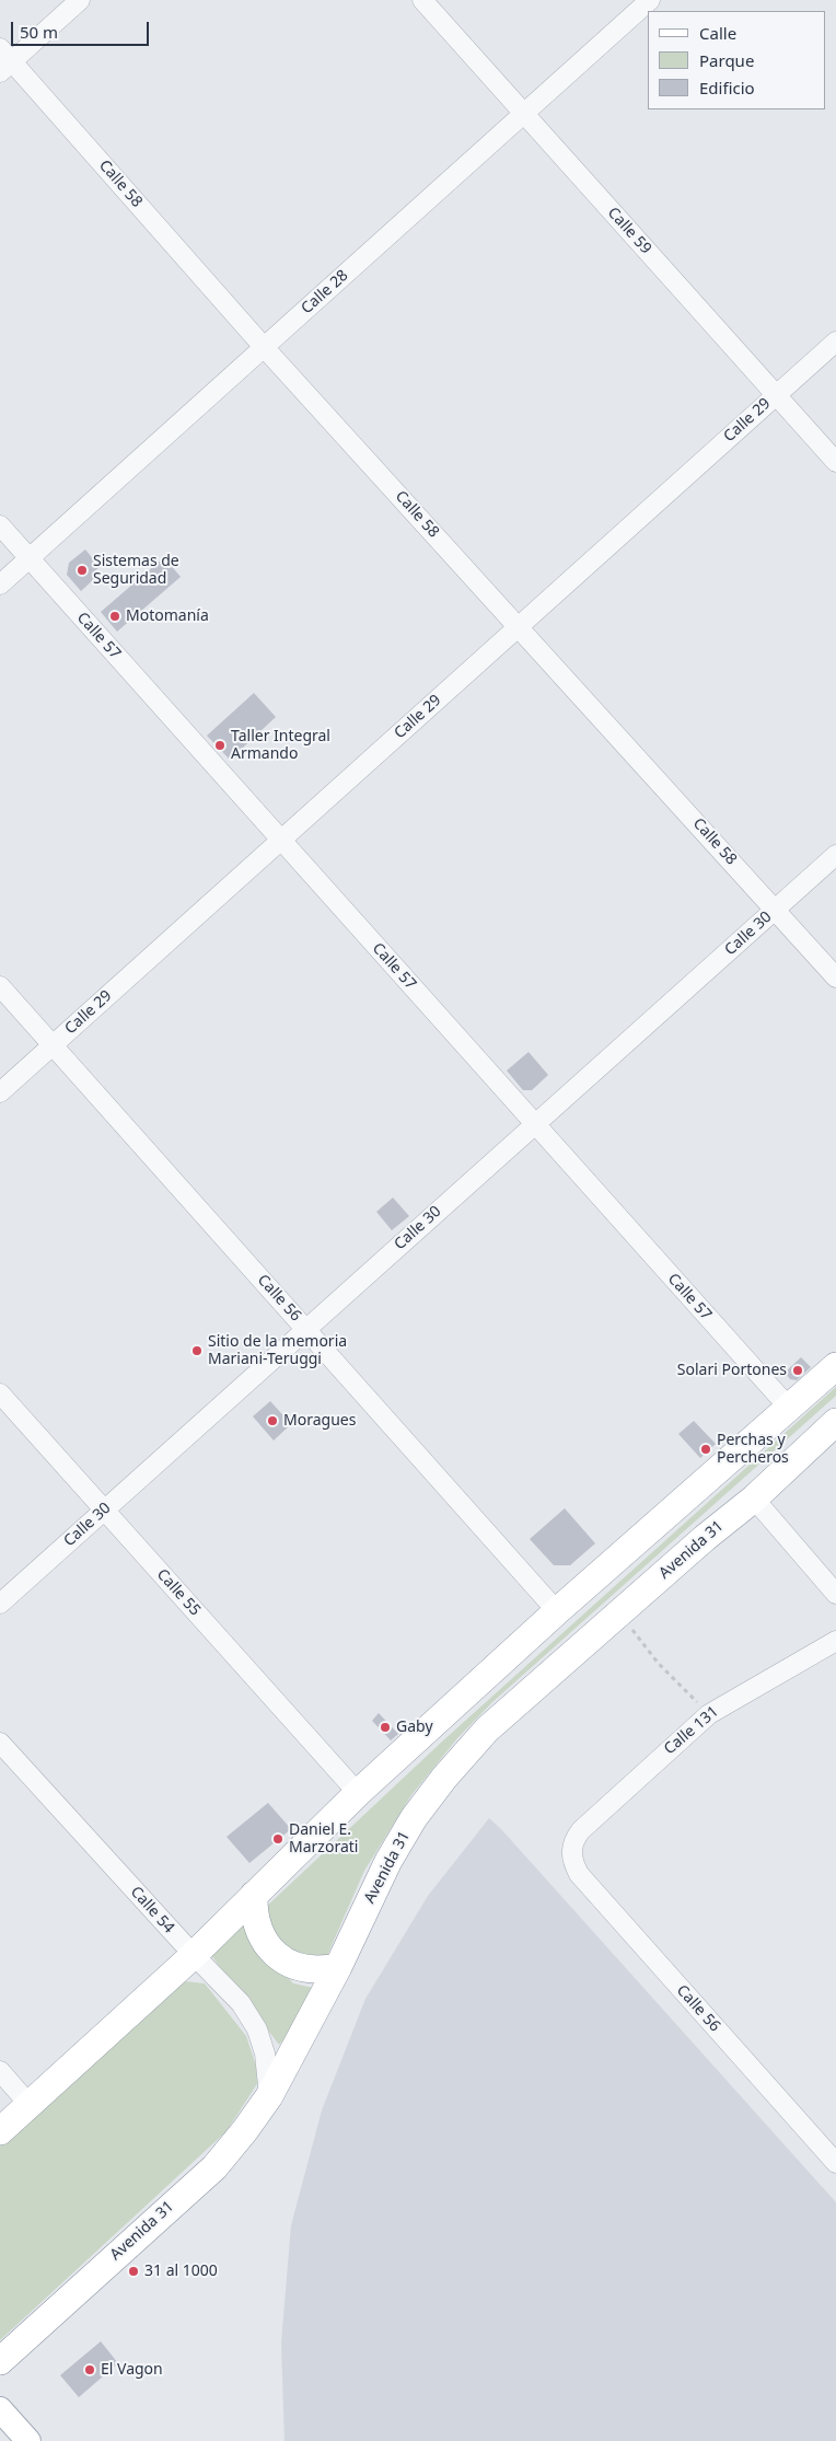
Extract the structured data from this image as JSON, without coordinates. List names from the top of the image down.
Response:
{
  "streets": {
    "highway": ["Avenida 31"],
    "street": [
      "Calle 58",
      "Calle 59",
      "Calle 28",
      "Calle 29",
      "Calle 57",
      "Calle 30",
      "Calle 56",
      "Calle 55",
      "Calle 131",
      "Calle 54"
    ]
  },
  "crossings": [
    ["Calle 58", "Calle 28"],
    ["Calle 58", "Calle 29"],
    ["Calle 58", "Calle 30"],
    ["Calle 59", "Calle 28"],
    ["Calle 59", "Calle 29"],
    ["Calle 28", "Calle 57"],
    ["Calle 29", "Calle 57"],
    ["Calle 29", "Calle 56"],
    ["Calle 57", "Calle 30"],
    ["Calle 30", "Calle 56"],
    ["Calle 30", "Calle 55"],
    ["Calle 56", "Calle 131"],
    ["Avenida 31", "Calle 54"]
  ],
  "places": [
    "Sistemas de Seguridad",
    "Motomanía",
    "Taller Integral Armando",
    "Sitio de la memoria Mariani-Teruggi",
    "Solari Portones",
    "Moragues",
    "Perchas y Percheros",
    "Gaby",
    "Daniel E. Marzorati",
    "31 al 1000",
    "El Vagon"
  ],
  "legend": ["Calle", "Parque", "Edificio"],
  "scale_bar": "50 m"
}
